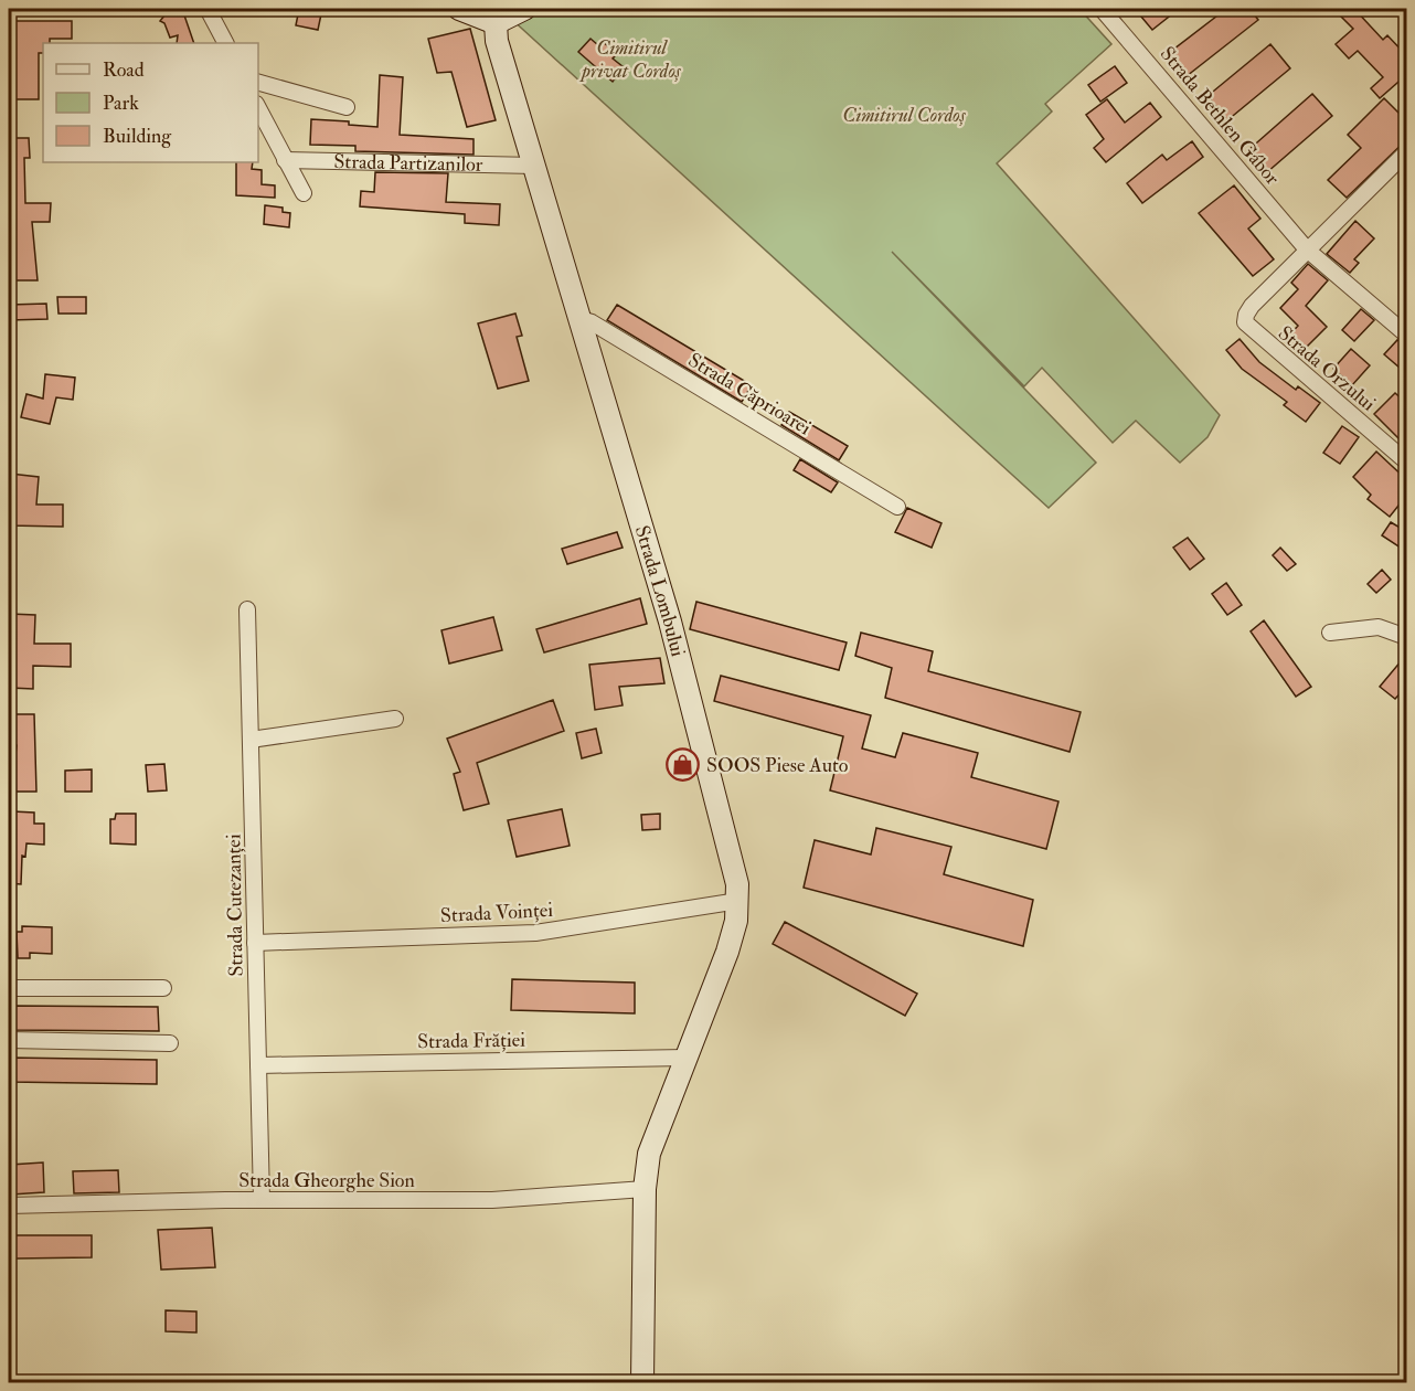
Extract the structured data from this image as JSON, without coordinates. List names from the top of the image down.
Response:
{
  "streets": {
    "street": [
      "Strada Bethlen Gábor",
      "Strada Partizanilor",
      "Strada Orzului",
      "Strada Căprioarei",
      "Strada Lombului",
      "Strada Cutezanței",
      "Strada Voinței",
      "Strada Frăției",
      "Strada Gheorghe Sion"
    ]
  },
  "crossings": [
    ["Strada Bethlen Gábor", "Strada Orzului"],
    ["Strada Partizanilor", "Strada Lombului"],
    ["Strada Căprioarei", "Strada Lombului"],
    ["Strada Lombului", "Strada Voinței"],
    ["Strada Lombului", "Strada Frăției"],
    ["Strada Lombului", "Strada Gheorghe Sion"],
    ["Strada Cutezanței", "Strada Voinței"],
    ["Strada Cutezanței", "Strada Frăției"],
    ["Strada Cutezanței", "Strada Gheorghe Sion"]
  ],
  "parks": ["Cimitirul privat Cordoș", "Cimitirul Cordoș"],
  "places": {
    "shop": ["SOOS Piese Auto"]
  },
  "legend": ["Road", "Park", "Building"]
}
